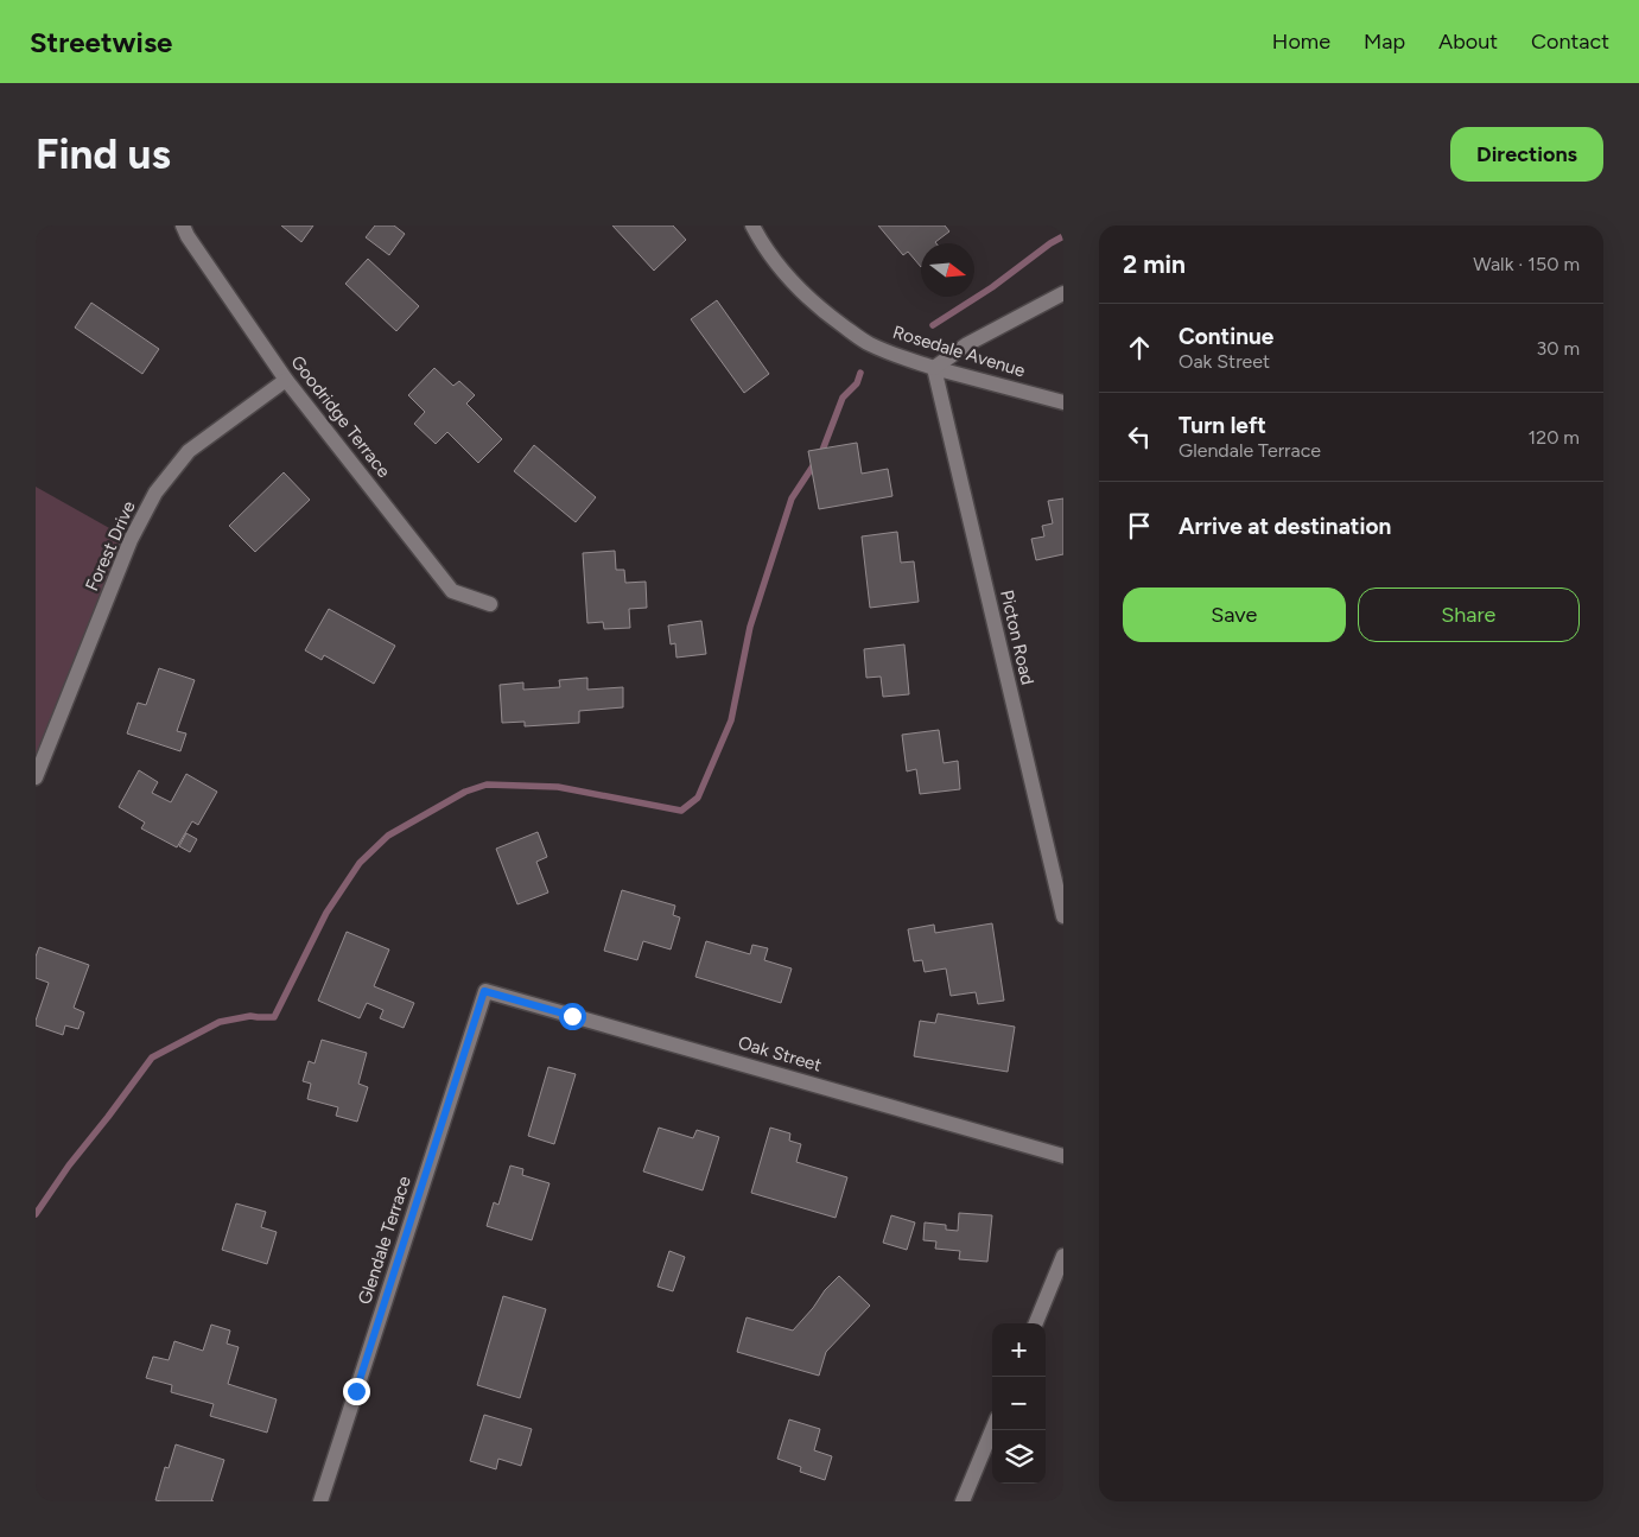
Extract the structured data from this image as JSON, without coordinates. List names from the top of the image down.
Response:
{
  "streets": {
    "street": [
      "Rosedale Avenue",
      "Goodridge Terrace",
      "Forest Drive",
      "Picton Road",
      "Oak Street",
      "Glendale Terrace"
    ]
  },
  "crossings": [
    ["Rosedale Avenue", "Picton Road"],
    ["Goodridge Terrace", "Forest Drive"],
    ["Oak Street", "Glendale Terrace"]
  ],
  "north": "right",
  "page": {
    "header": "Streetwise",
    "nav": [
      "Home",
      "Map",
      "About",
      "Contact"
    ],
    "buttons": [
      "Directions",
      ["Save", "Share"]
    ],
    "title": "Find us",
    "heading": ["2 min", "Walk · 150 m"],
    "list": [
      ["Continue", "Oak Street", "30 m"],
      ["Turn left", "Glendale Terrace", "120 m"],
      "Arrive at destination"
    ],
    "map_buttons": ["+", "−"]
  }
}
